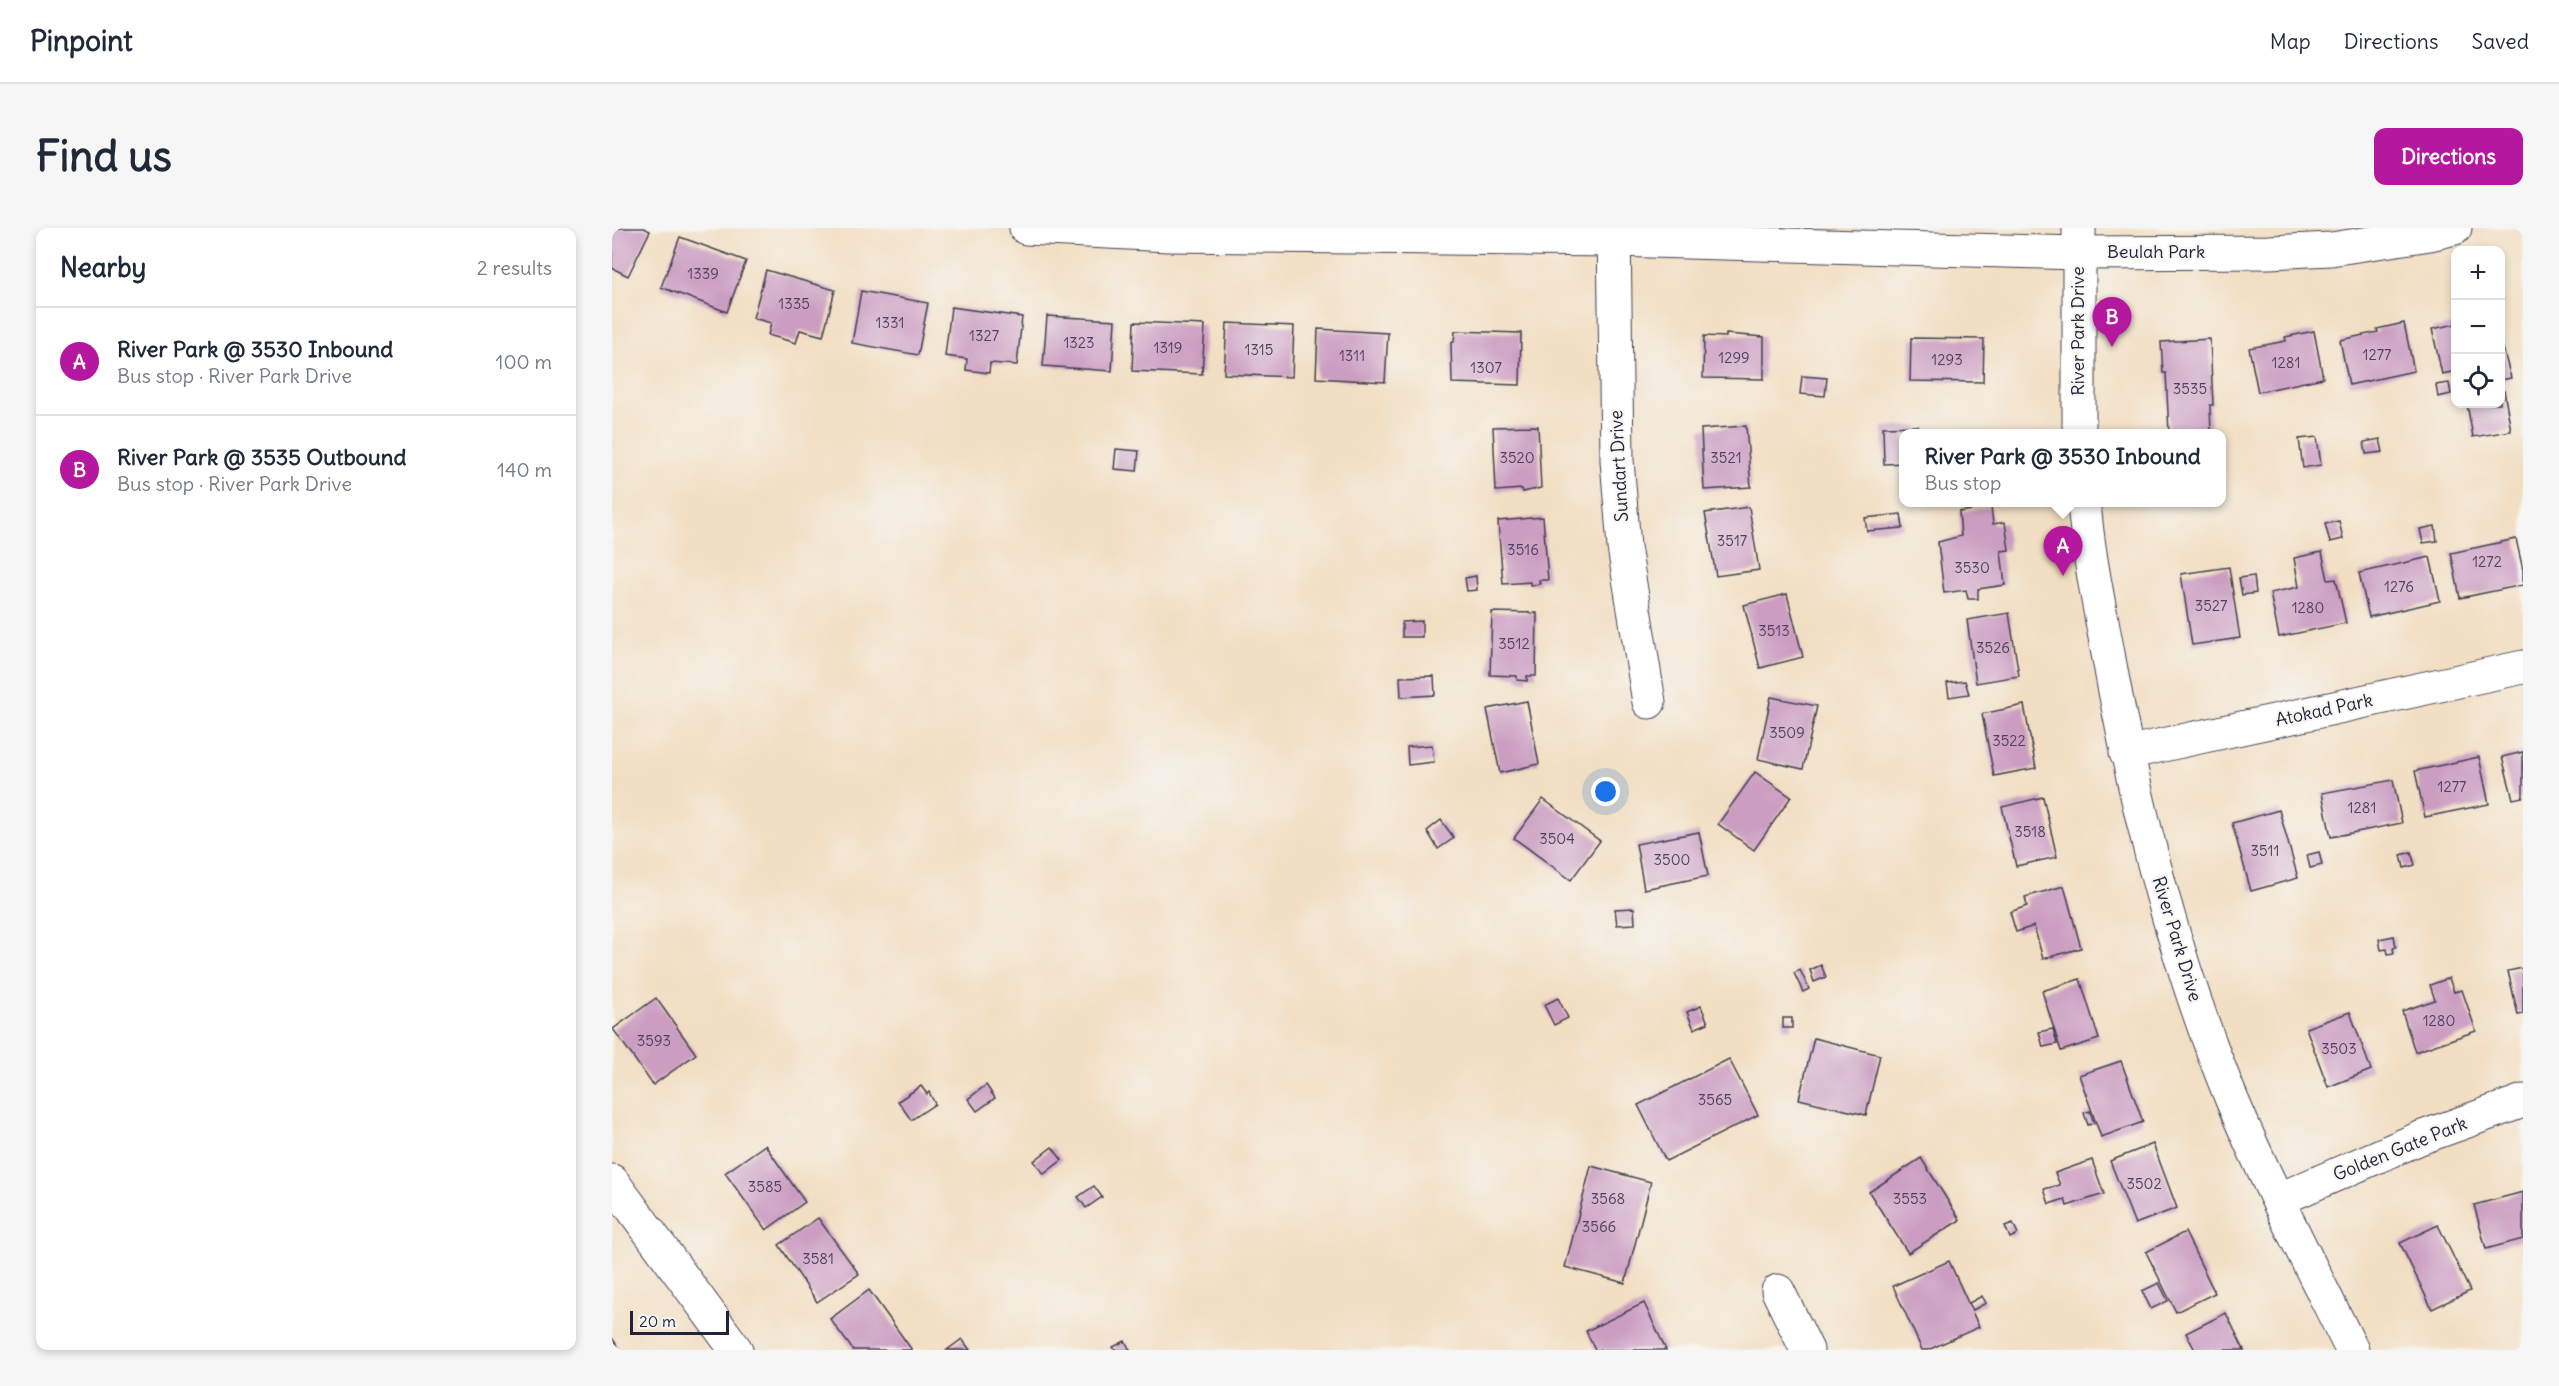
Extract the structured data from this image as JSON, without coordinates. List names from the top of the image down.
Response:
{
  "streets": {
    "street": [
      "Beulah Park",
      "River Park Drive",
      "Sundart Drive",
      "Atokad Park",
      "Golden Gate Park"
    ]
  },
  "crossings": [
    ["Beulah Park", "River Park Drive"],
    ["Beulah Park", "Sundart Drive"],
    ["River Park Drive", "Atokad Park"],
    ["River Park Drive", "Golden Gate Park"]
  ],
  "house_numbers": [
    "1339",
    "1335",
    "1331",
    "1327",
    "1323",
    "1319",
    "1315",
    "1277",
    "1311",
    "1299",
    "1293",
    "1281",
    "1307",
    "3535",
    "3520",
    "3521",
    "3517",
    "3516",
    "1272",
    "3530",
    "1276",
    "3527",
    "1280",
    "3513",
    "3512",
    "3526",
    "3509",
    "3522",
    "1277",
    "1281",
    "3518",
    "3504",
    "3511",
    "3500",
    "1280",
    "3593",
    "3503",
    "3565",
    "3502",
    "3585",
    "3568",
    "3553",
    "3566",
    "3581"
  ],
  "scale_bar": "20 m",
  "page": {
    "header": "Pinpoint",
    "nav": ["Map", "Directions", "Saved"],
    "buttons": "Directions",
    "title": "Find us",
    "heading": ["Nearby", "2 results"],
    "map_buttons": ["+", "−"],
    "pins": ["B", "A"],
    "list": [
      {
        "mark": "A",
        "name": "River Park @ 3530 Inbound",
        "note": "Bus stop · River Park Drive",
        "value": "100 m"
      },
      {
        "mark": "B",
        "name": "River Park @ 3535 Outbound",
        "note": "Bus stop · River Park Drive",
        "value": "140 m"
      }
    ],
    "popup": ["River Park @ 3530 Inbound", "Bus stop"],
    "scale": "20 m"
  }
}
